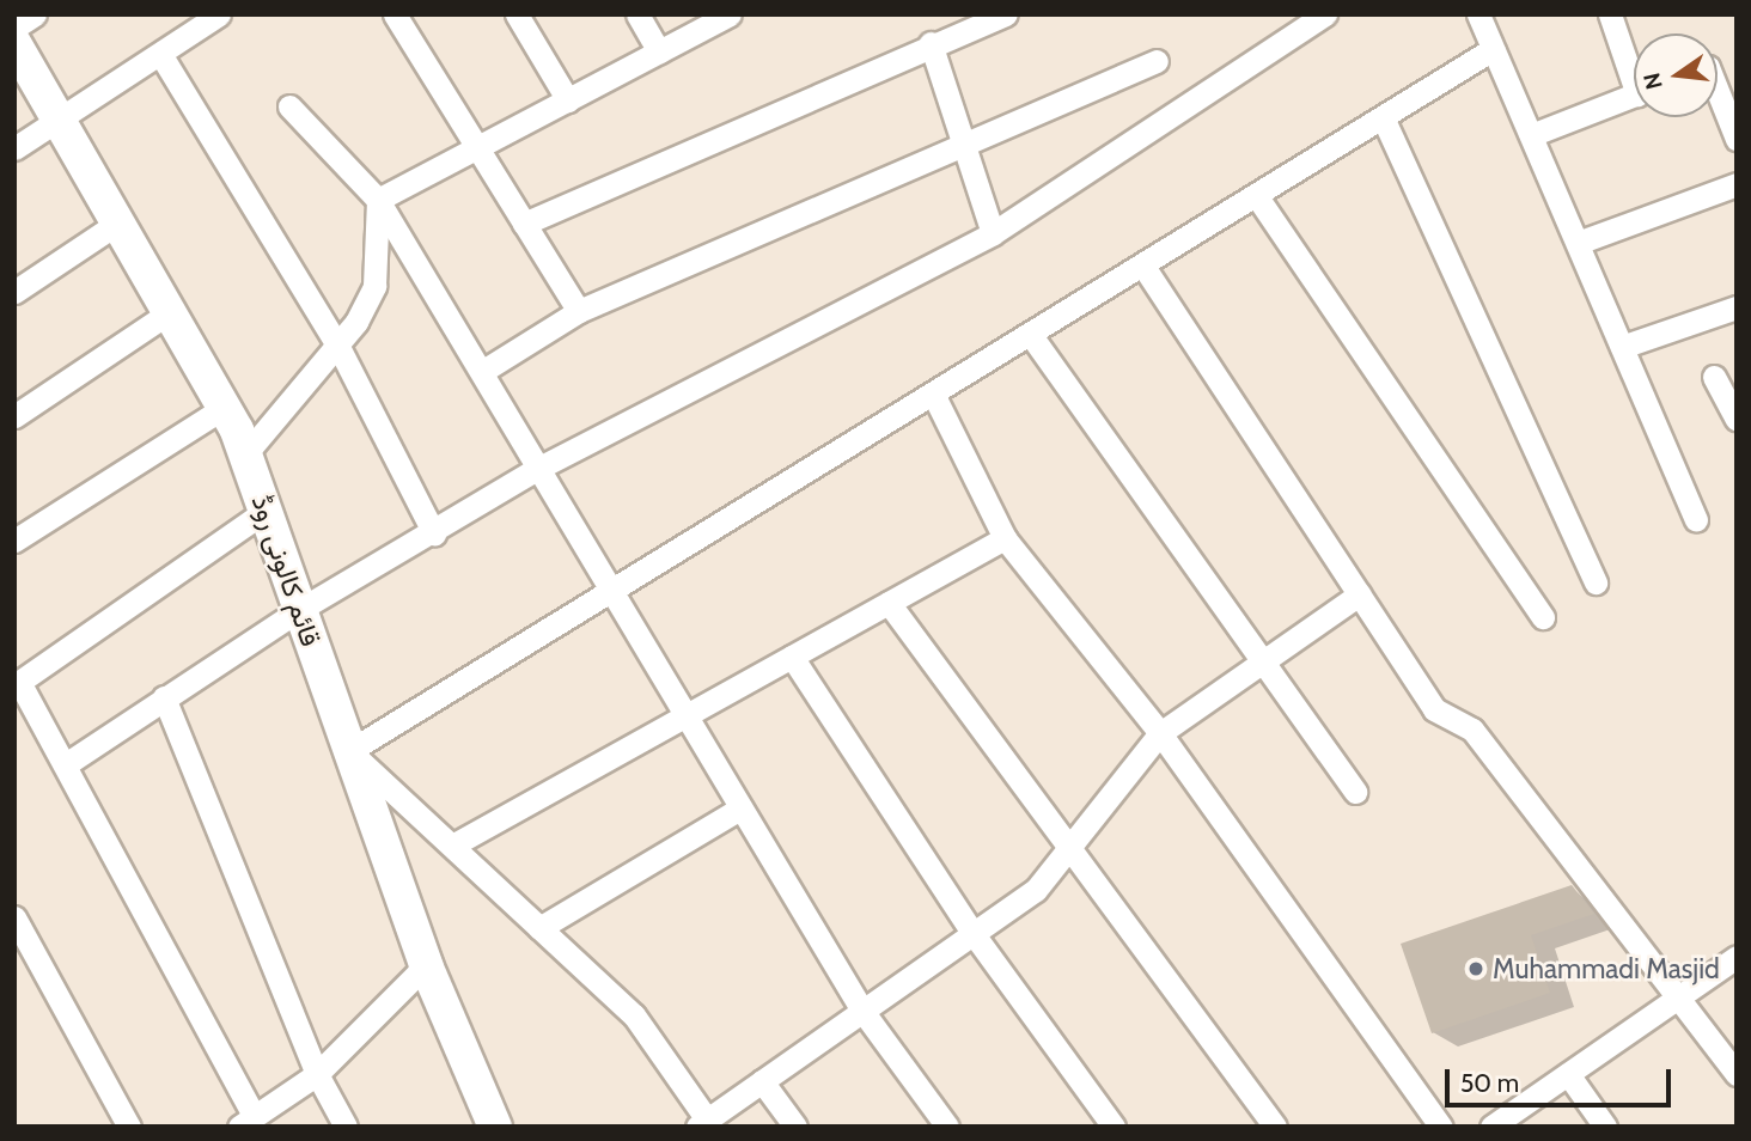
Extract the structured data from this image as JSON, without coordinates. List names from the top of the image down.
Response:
{
  "streets": {
    "street": ["قائم کالونی روڈ"]
  },
  "places": ["Muhammadi Masjid"],
  "scale_bar": "50 m",
  "north": "left"
}
